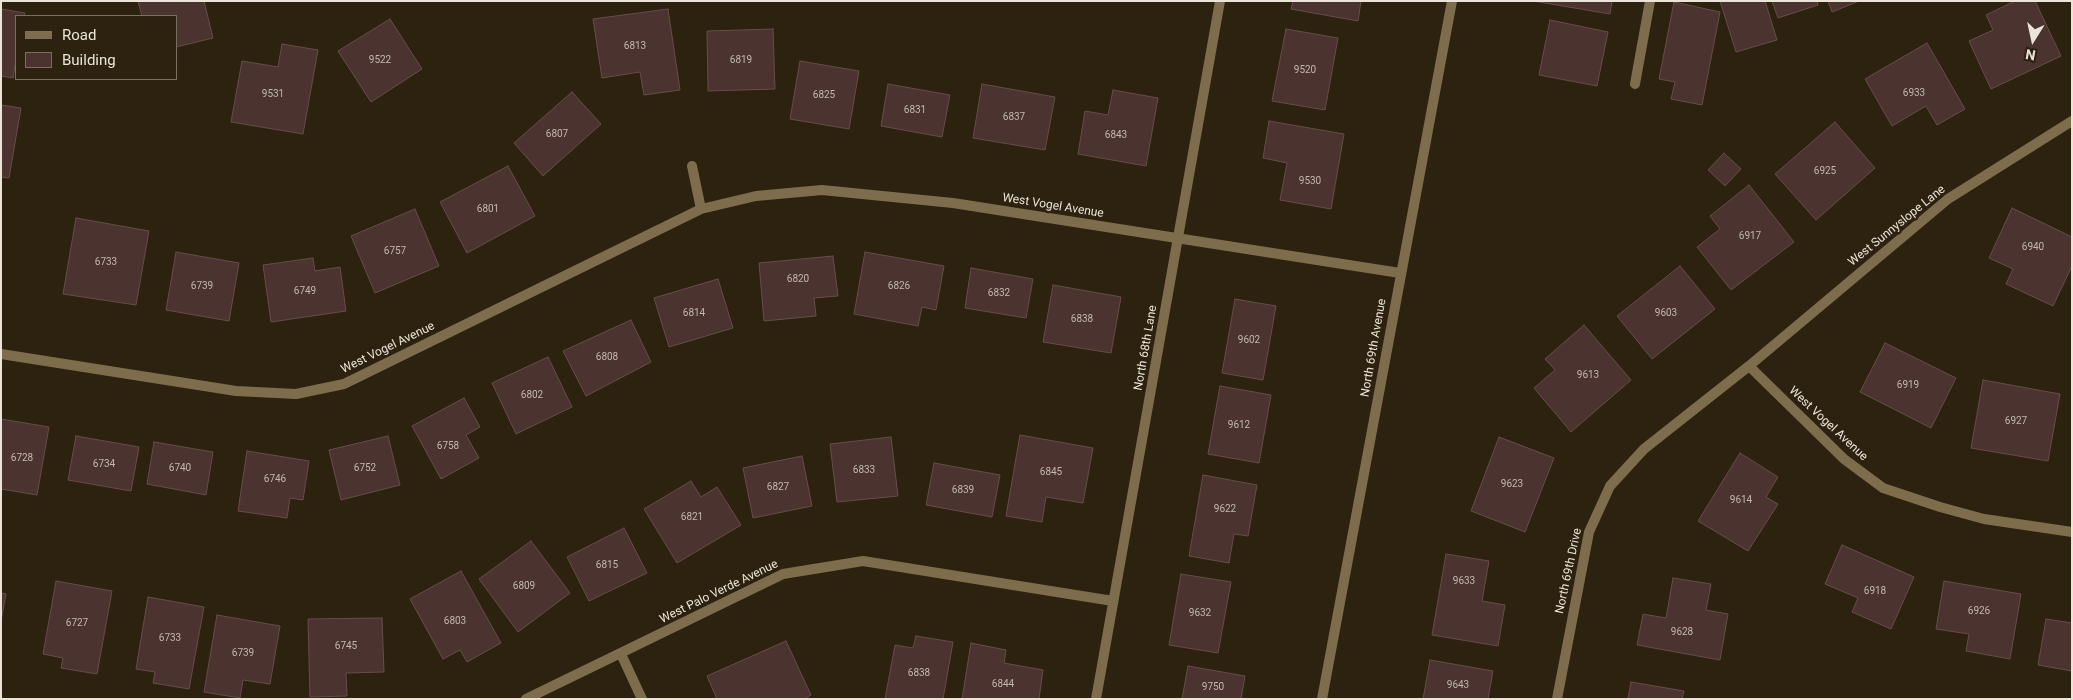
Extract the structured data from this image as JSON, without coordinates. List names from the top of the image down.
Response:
{
  "streets": {
    "street": [
      "West Vogel Avenue",
      "West Sunnyslope Lane",
      "North 68th Lane",
      "North 69th Avenue",
      "North 69th Drive",
      "West Palo Verde Avenue"
    ]
  },
  "crossings": [
    ["West Vogel Avenue", "West Sunnyslope Lane"],
    ["West Vogel Avenue", "North 68th Lane"],
    ["West Vogel Avenue", "North 69th Avenue"],
    ["West Vogel Avenue", "North 69th Drive"],
    ["West Sunnyslope Lane", "North 69th Drive"],
    ["North 68th Lane", "West Palo Verde Avenue"]
  ],
  "house_numbers": [
    "6813",
    "9522",
    "6819",
    "9520",
    "6933",
    "9531",
    "6825",
    "6831",
    "6837",
    "6807",
    "6843",
    "6925",
    "9530",
    "6801",
    "6917",
    "6940",
    "6757",
    "6733",
    "6820",
    "6739",
    "6826",
    "6749",
    "6832",
    "6814",
    "9603",
    "6838",
    "9602",
    "6808",
    "9613",
    "6919",
    "6802",
    "6927",
    "9612",
    "6758",
    "6728",
    "6734",
    "6740",
    "6752",
    "6833",
    "6845",
    "6746",
    "9623",
    "6827",
    "6839",
    "9614",
    "9622",
    "6821",
    "6815",
    "9633",
    "6809",
    "6918",
    "6926",
    "9632",
    "6803",
    "6727",
    "9628",
    "6733",
    "6745",
    "6739",
    "6838",
    "6844",
    "9643",
    "9750"
  ],
  "legend": ["Road", "Building"],
  "north": "bottom"
}
